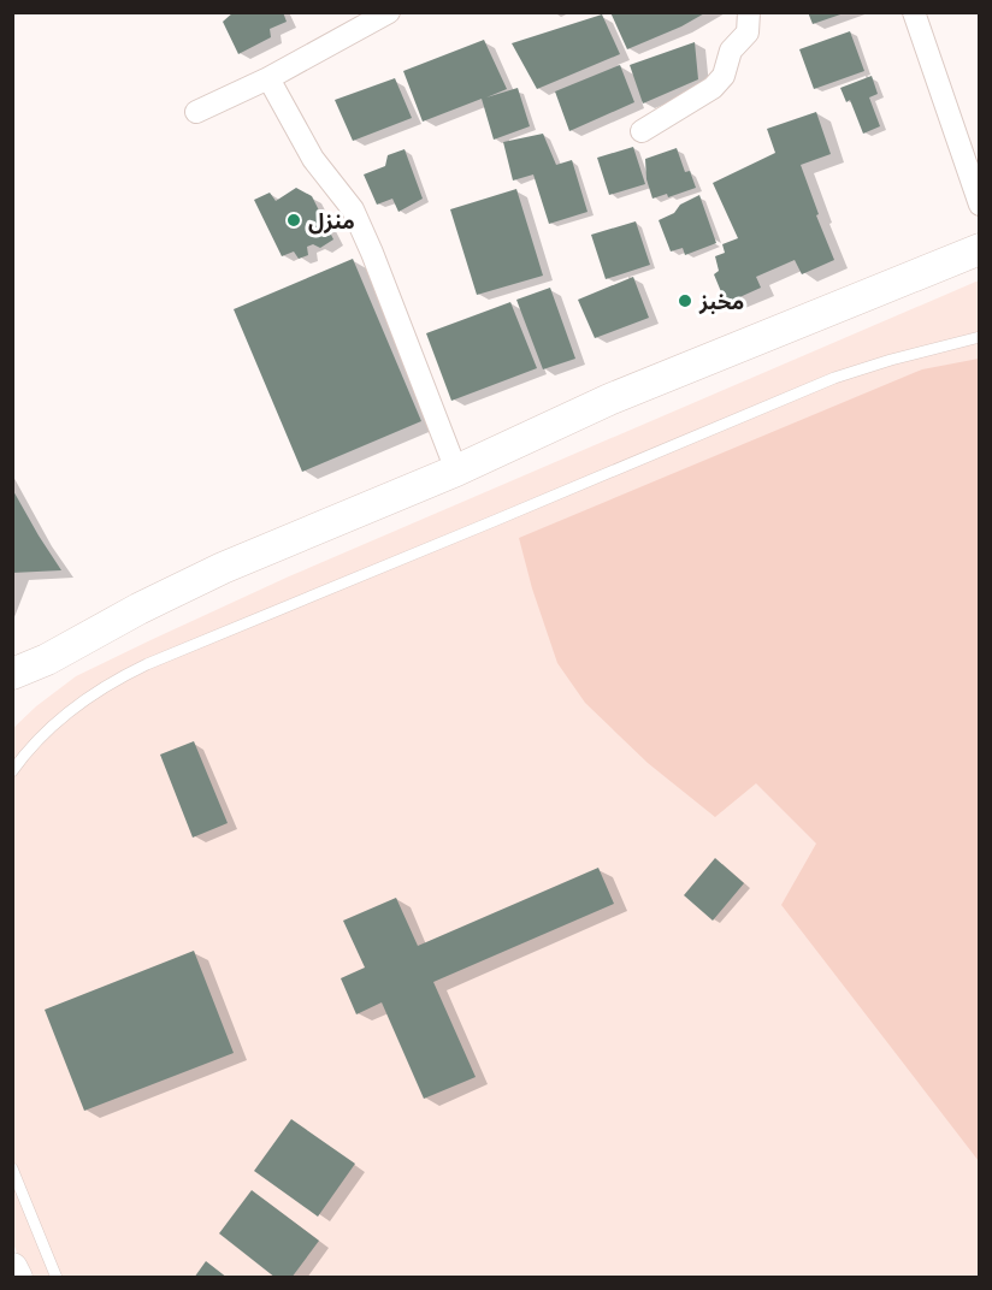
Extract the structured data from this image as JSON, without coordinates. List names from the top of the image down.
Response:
{
  "places": ["منزل", "مخبز"]
}
